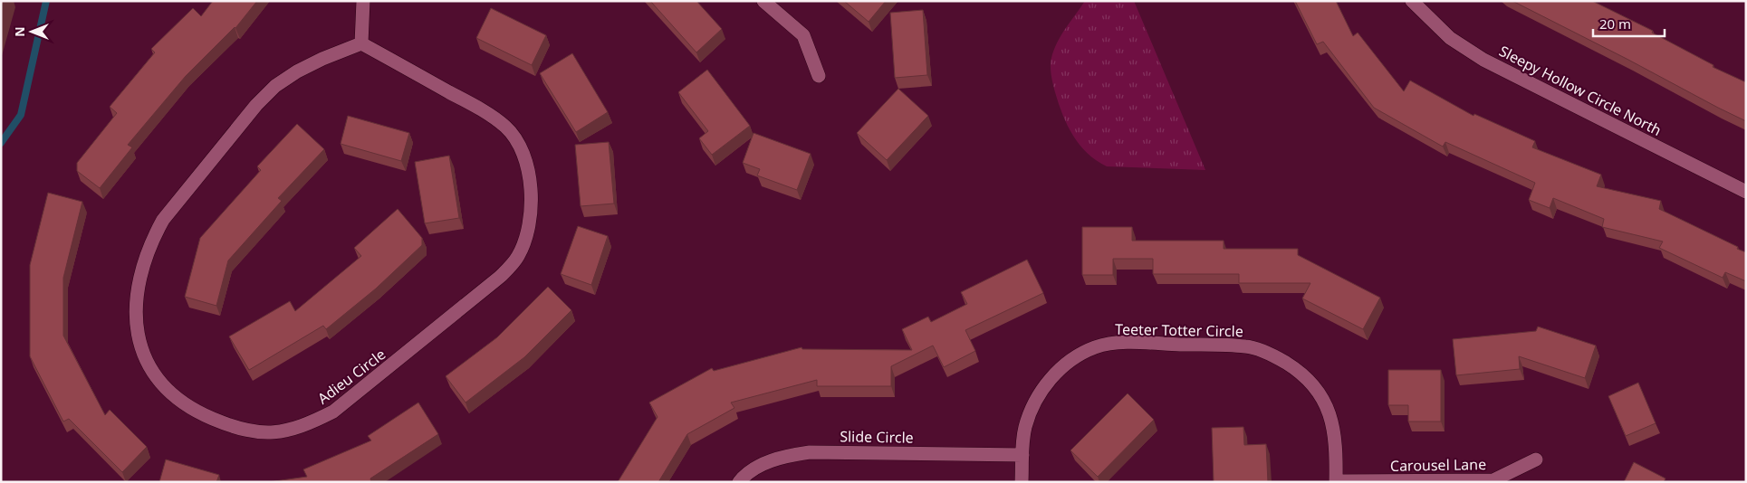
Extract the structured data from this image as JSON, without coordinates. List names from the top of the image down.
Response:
{
  "streets": {
    "street": [
      "Sleepy Hollow Circle North",
      "Teeter Totter Circle",
      "Adieu Circle",
      "Slide Circle",
      "Carousel Lane"
    ]
  },
  "crossings": [
    ["Teeter Totter Circle", "Slide Circle"],
    ["Teeter Totter Circle", "Carousel Lane"]
  ],
  "scale_bar": "20 m",
  "north": "left"
}
